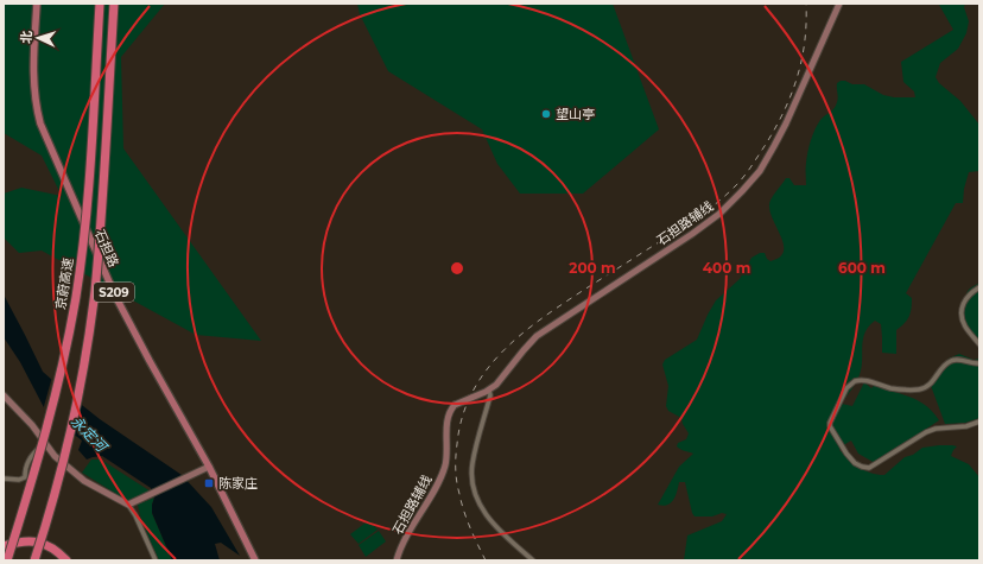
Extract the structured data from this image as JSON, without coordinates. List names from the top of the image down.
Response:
{
  "streets": {
    "highway": ["京蔚高速"],
    "main road": ["石担路辅线", "石担路", "S209"]
  },
  "water": ["永定河"],
  "places": {
    "other": ["望山亭"],
    "transit": ["陈家庄"]
  },
  "north": "left",
  "rings": ["200 m", "400 m", "600 m"]
}
